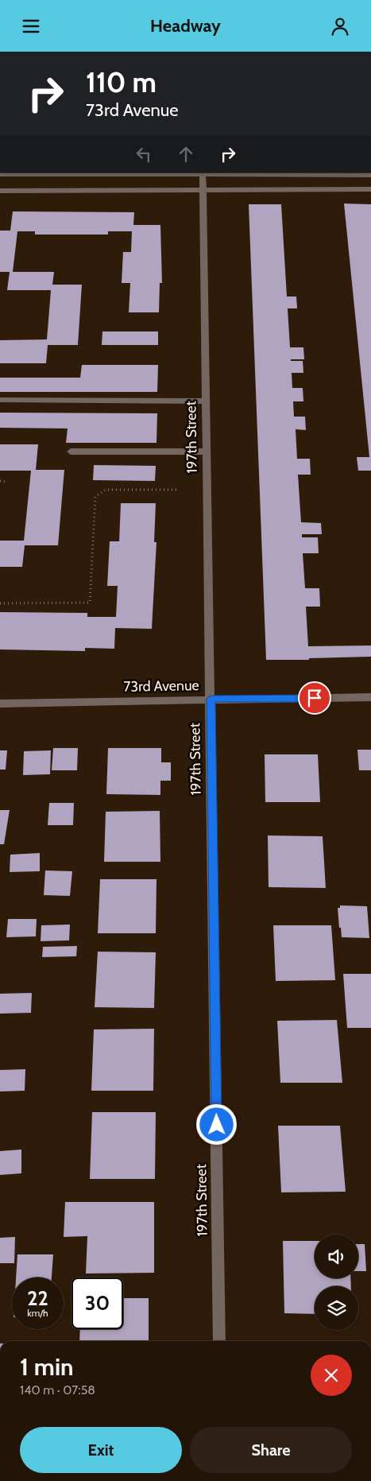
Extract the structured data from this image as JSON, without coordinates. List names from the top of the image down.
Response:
{
  "streets": {
    "street": ["197th Street", "73rd Avenue"]
  },
  "crossings": [
    ["197th Street", "73rd Avenue"]
  ],
  "page": {
    "header": "Headway",
    "turn": ["110 m", "73rd Avenue"],
    "speed": "22 km/h",
    "limit": "30",
    "heading": ["1 min", "140 m · 07:58"],
    "buttons": ["Exit", "Share"]
  }
}
